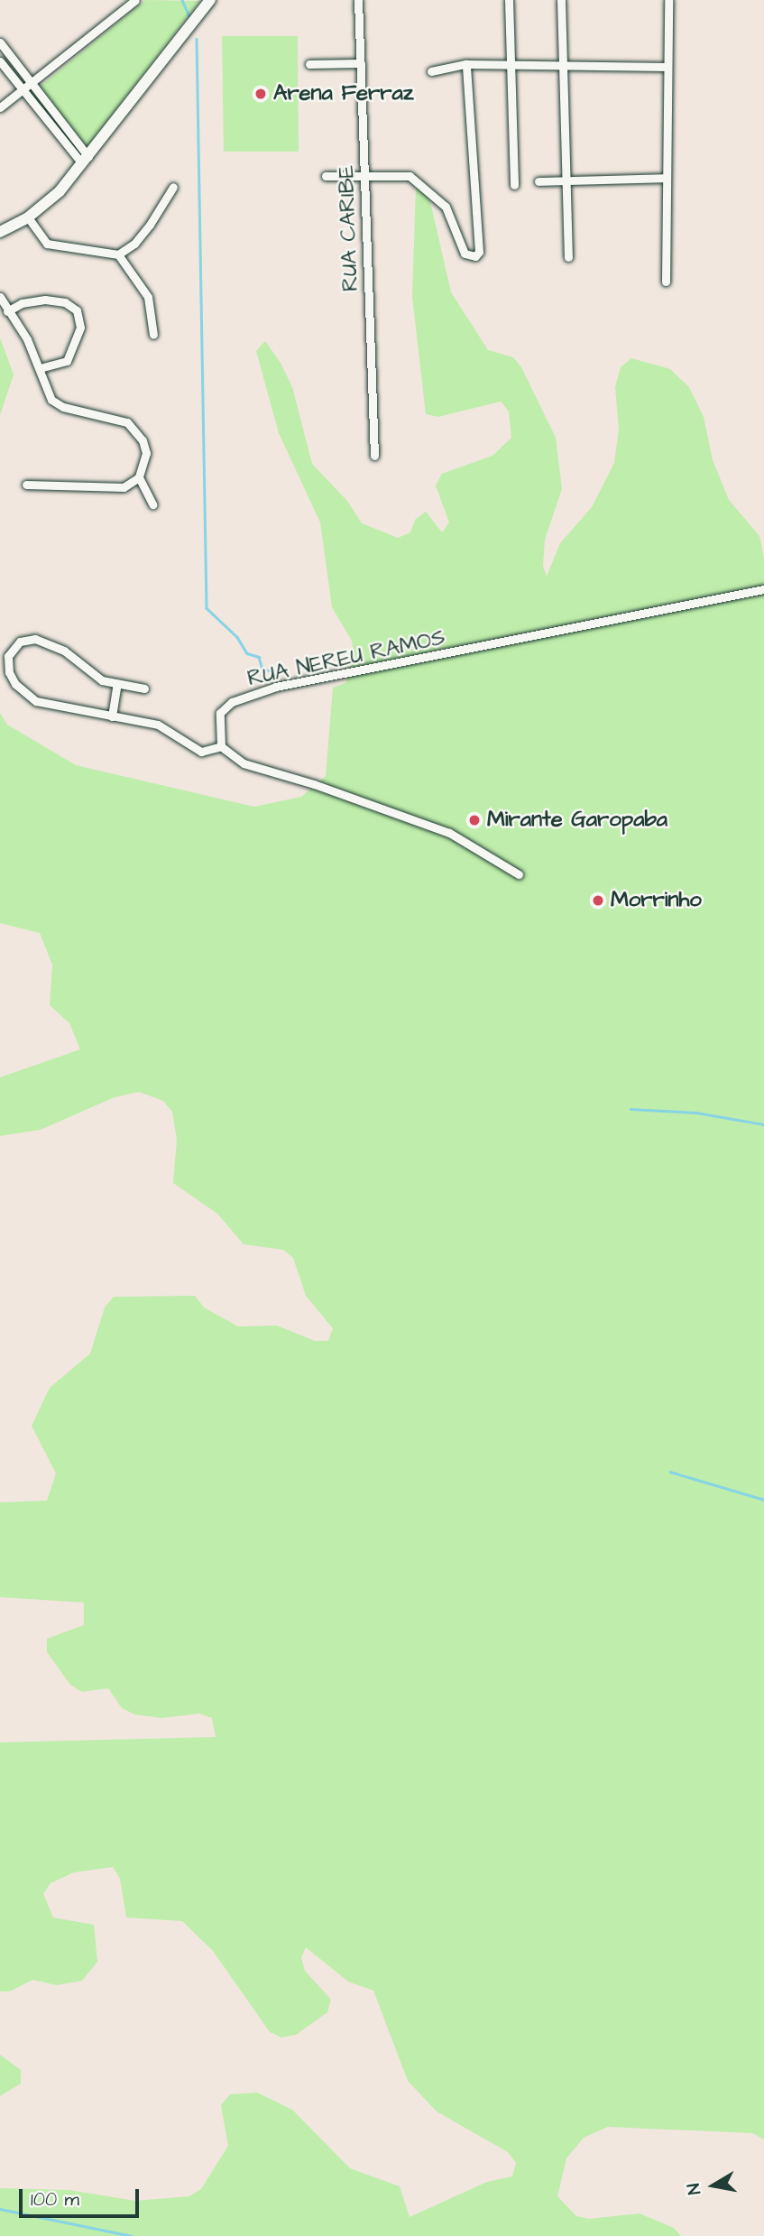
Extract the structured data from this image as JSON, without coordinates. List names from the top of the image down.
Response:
{
  "streets": {
    "street": ["RUA CARIBE", "RUA NEREU RAMOS"]
  },
  "places": ["Arena Ferraz", "Mirante Garopaba", "Morrinho"],
  "scale_bar": "100 m",
  "north": "left"
}
